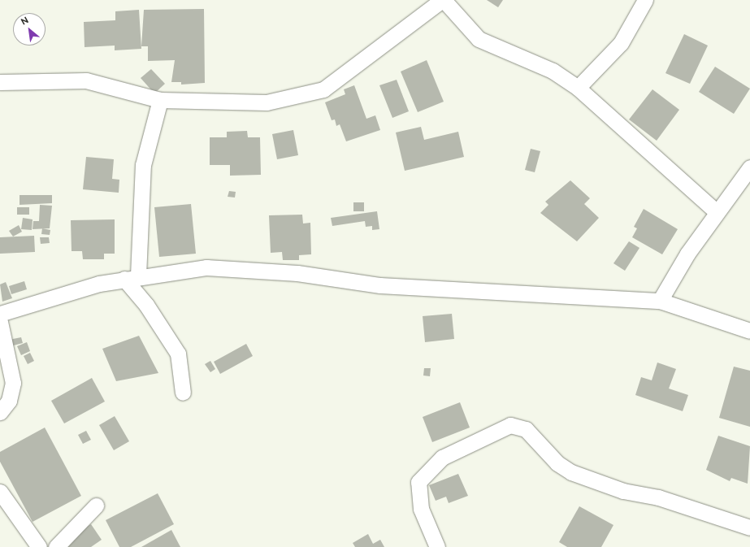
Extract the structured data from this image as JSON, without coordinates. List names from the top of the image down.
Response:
{
  "north": "top left"
}
